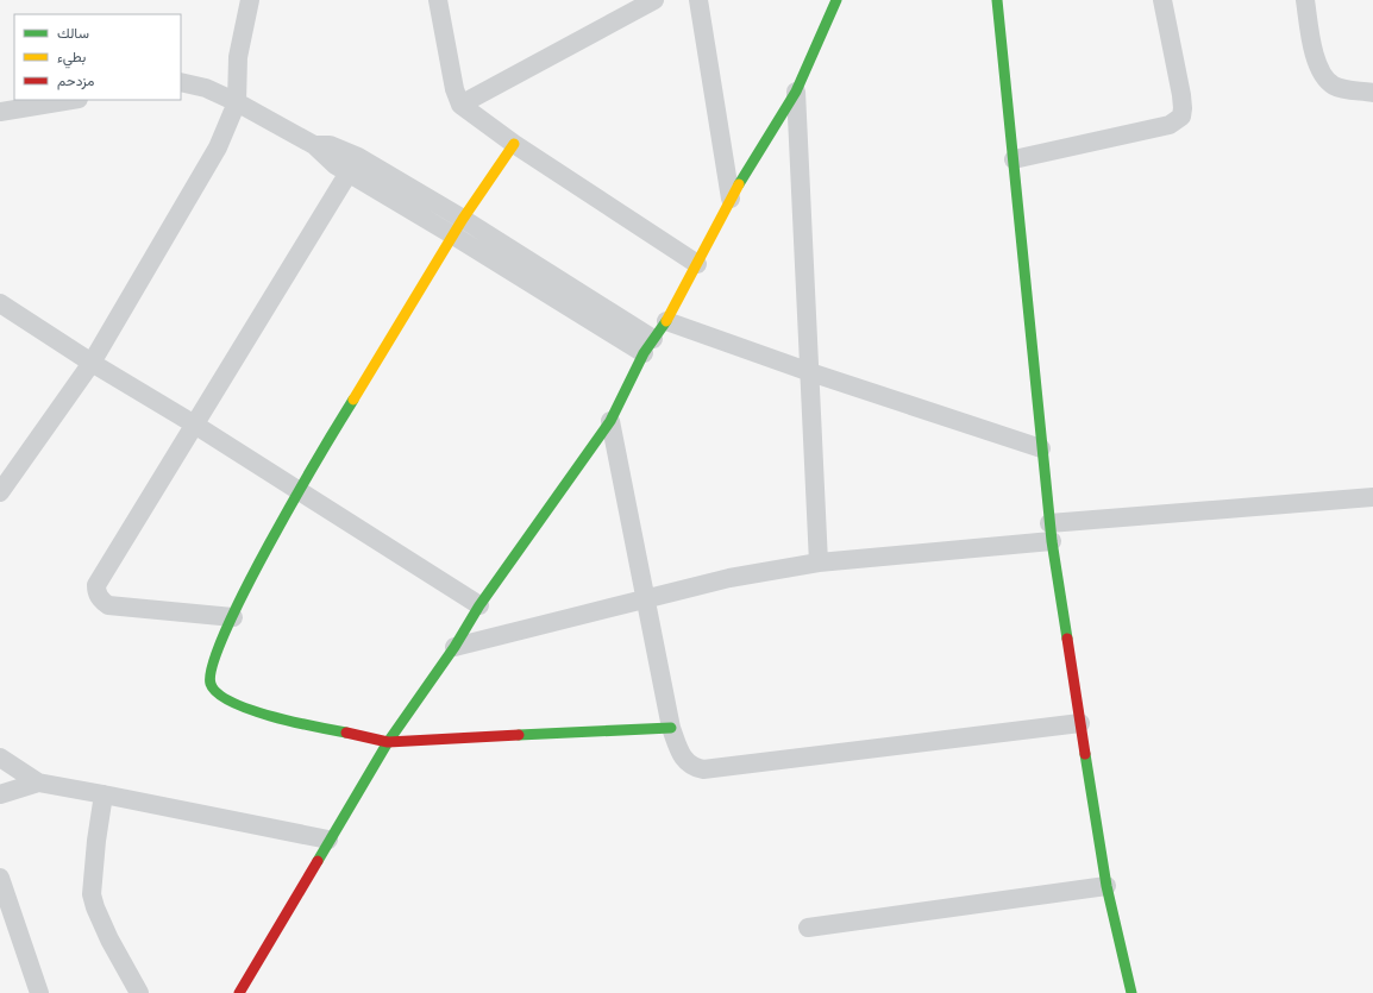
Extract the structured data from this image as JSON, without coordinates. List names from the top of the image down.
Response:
{
  "legend": ["سالك", "بطيء", "مزدحم"]
}
